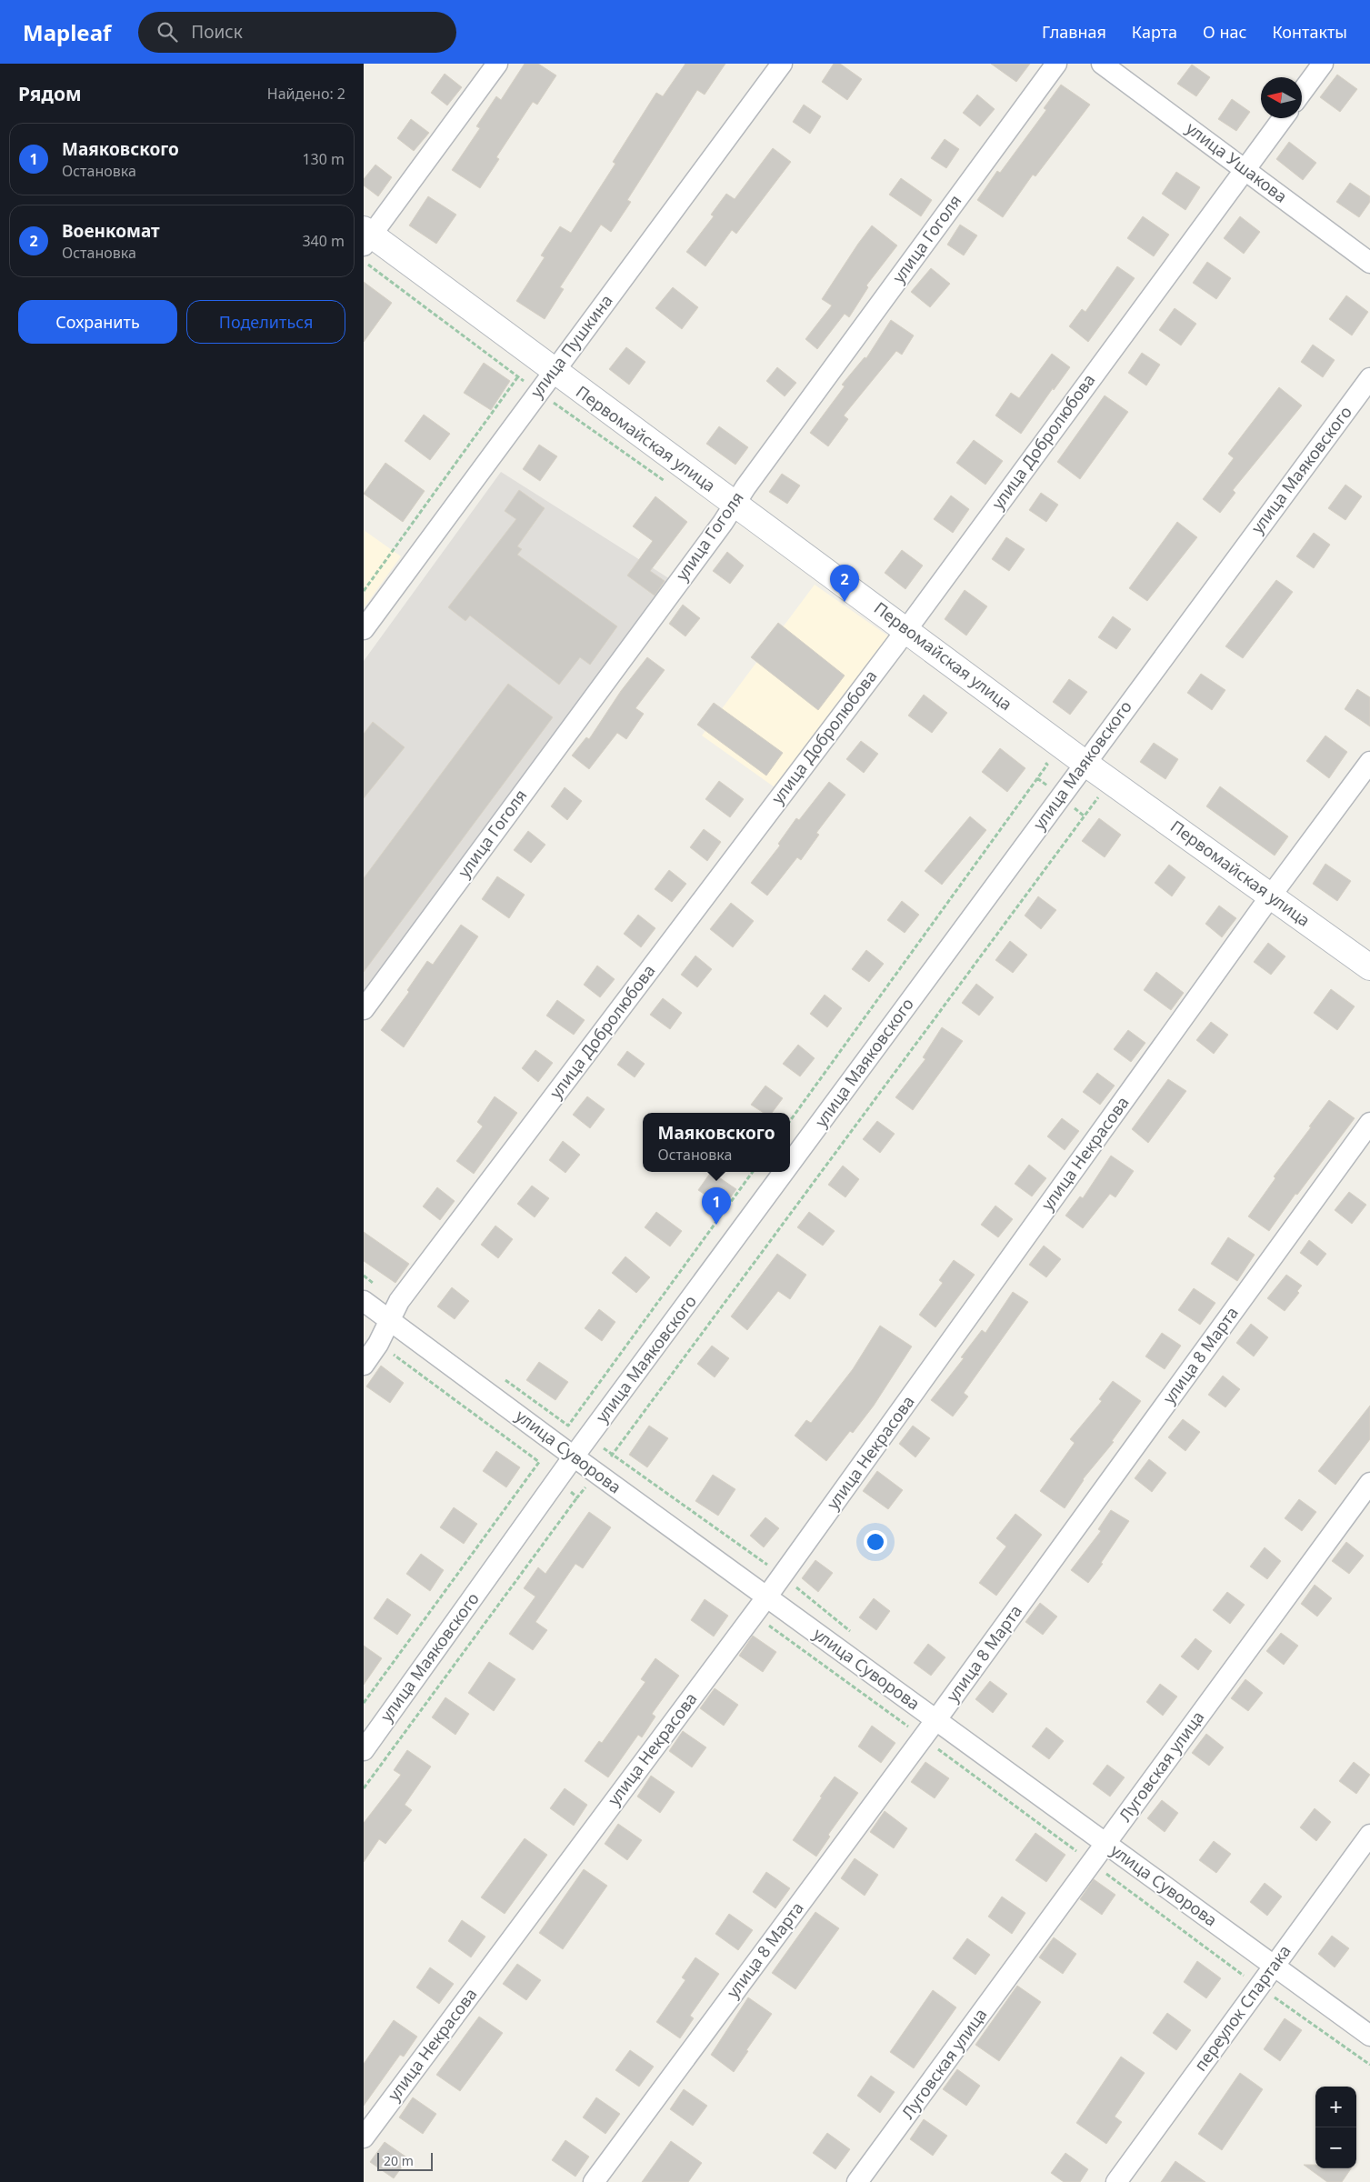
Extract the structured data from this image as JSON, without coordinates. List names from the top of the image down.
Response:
{
  "streets": {
    "street": [
      "улица Ушакова",
      "улица Гоголя",
      "улица Пушкина",
      "Первомайская улица",
      "улица Добролюбова",
      "улица Маяковского",
      "улица Некрасова",
      "улица 8 Марта",
      "улица Суворова",
      "Луговская улица",
      "переулок Спартака"
    ]
  },
  "crossings": [
    ["улица Ушакова", "улица Добролюбова"],
    ["улица Гоголя", "Первомайская улица"],
    ["улица Пушкина", "Первомайская улица"],
    ["Первомайская улица", "улица Добролюбова"],
    ["Первомайская улица", "улица Маяковского"],
    ["Первомайская улица", "улица Некрасова"],
    ["улица Добролюбова", "улица Суворова"],
    ["улица Маяковского", "улица Суворова"],
    ["улица Некрасова", "улица Суворова"],
    ["улица 8 Марта", "улица Суворова"],
    ["улица Суворова", "Луговская улица"],
    ["улица Суворова", "переулок Спартака"]
  ],
  "scale_bar": "20 m",
  "north": "left",
  "page": {
    "header": "Mapleaf",
    "search": "Поиск",
    "nav": [
      "Главная",
      "Карта",
      "О нас",
      "Контакты"
    ],
    "heading": ["Рядом", "Найдено: 2"],
    "list": [
      {
        "mark": "1",
        "name": "Маяковского",
        "note": "Остановка",
        "value": "130 m"
      },
      {
        "mark": "2",
        "name": "Военкомат",
        "note": "Остановка",
        "value": "340 m"
      }
    ],
    "buttons": ["Сохранить", "Поделиться"],
    "pins": ["2", "1"],
    "popup": ["Маяковского", "Остановка"],
    "map_buttons": ["+", "−"],
    "scale": "20 m"
  }
}
